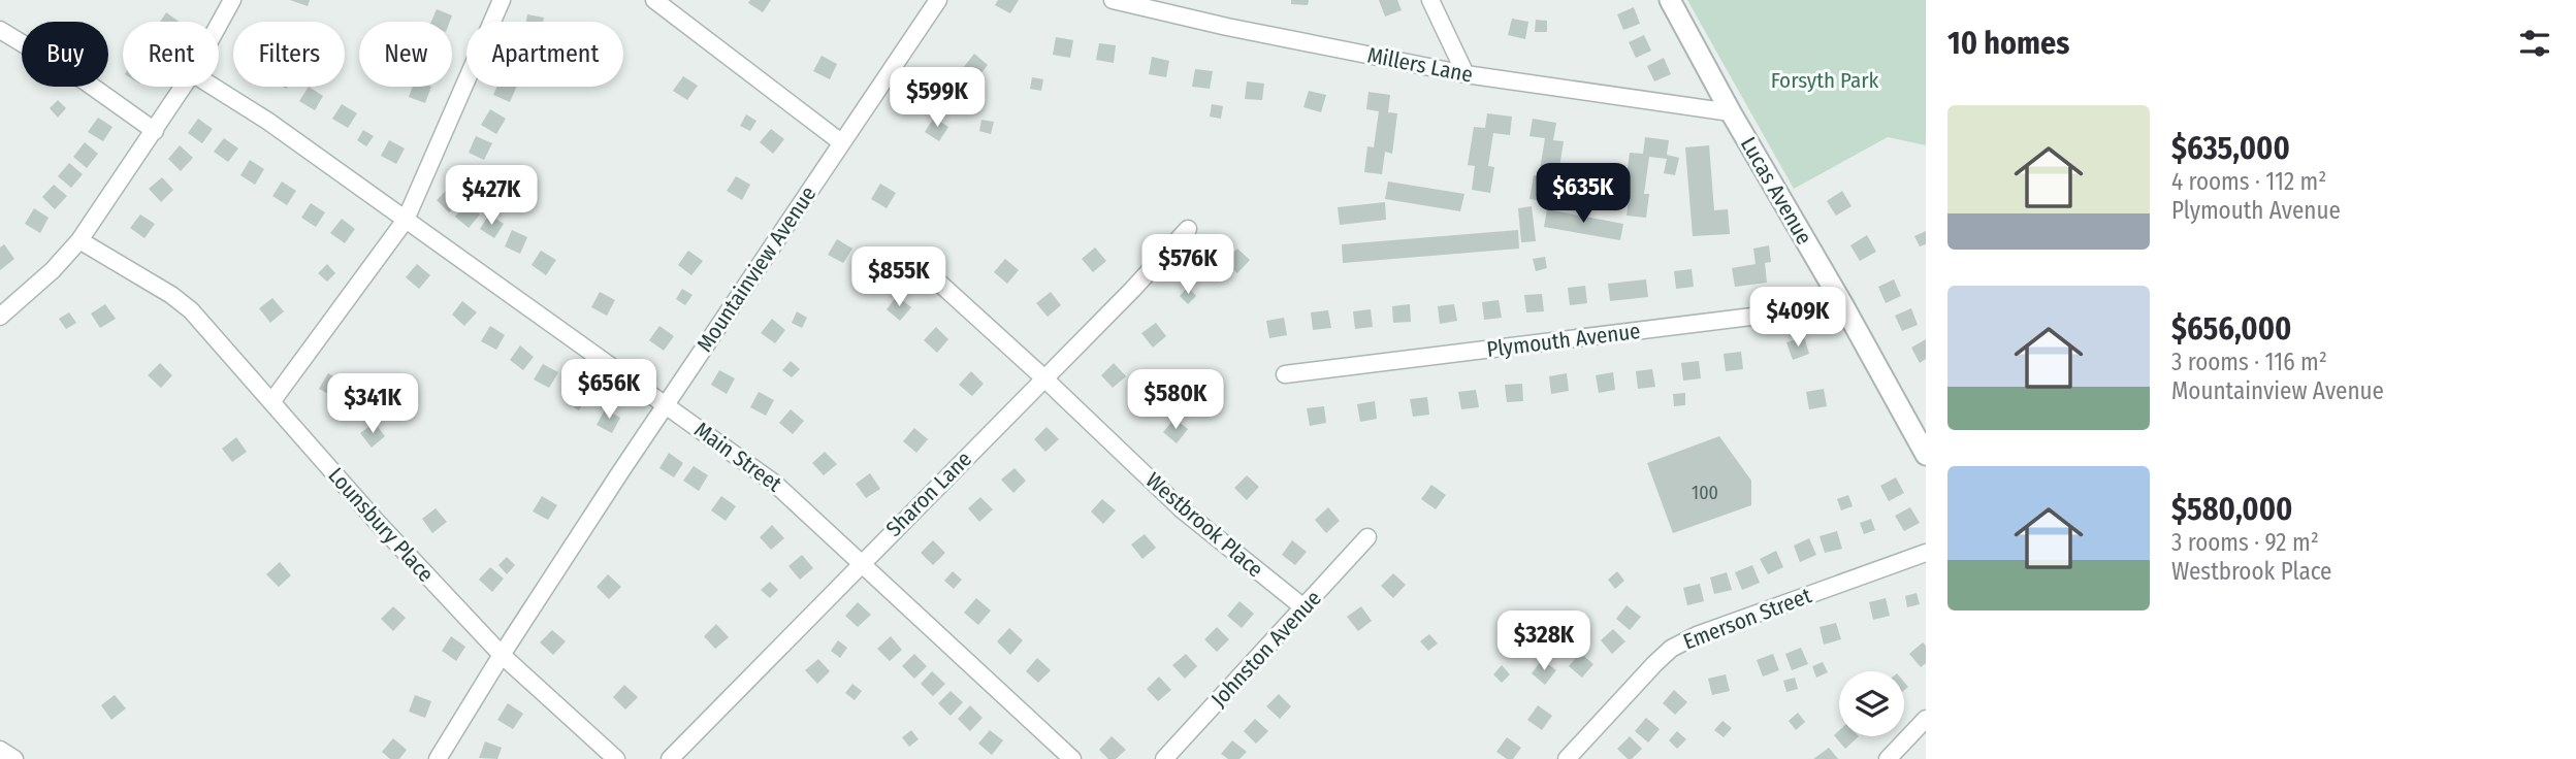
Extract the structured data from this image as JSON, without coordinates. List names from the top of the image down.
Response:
{
  "streets": {
    "street": [
      "Millers Lane",
      "Lucas Avenue",
      "Mountainview Avenue",
      "Plymouth Avenue",
      "Main Street",
      "Sharon Lane",
      "Lounsbury Place",
      "Westbrook Place",
      "Emerson Street",
      "Johnston Avenue"
    ]
  },
  "crossings": [
    ["Millers Lane", "Lucas Avenue"],
    ["Lucas Avenue", "Plymouth Avenue"],
    ["Mountainview Avenue", "Main Street"],
    ["Mountainview Avenue", "Lounsbury Place"],
    ["Main Street", "Sharon Lane"],
    ["Sharon Lane", "Westbrook Place"],
    ["Westbrook Place", "Johnston Avenue"]
  ],
  "parks": ["Forsyth Park"],
  "house_numbers": ["100"],
  "page": {
    "heading": "10 homes",
    "chip": [
      "Buy",
      "Rent",
      "Filters",
      "New",
      "Apartment"
    ],
    "price": [
      "$599K",
      "$635K",
      "$427K",
      "$576K",
      "$855K",
      "$409K",
      "$656K",
      "$580K",
      "$341K",
      "$328K"
    ],
    "list": [
      {
        "name": "$635,000",
        "note": "4 rooms · 112 m² · Plymouth Avenue"
      },
      {
        "name": "$656,000",
        "note": "3 rooms · 116 m² · Mountainview Avenue"
      },
      {
        "name": "$580,000",
        "note": "3 rooms · 92 m² · Westbrook Place"
      }
    ]
  }
}
